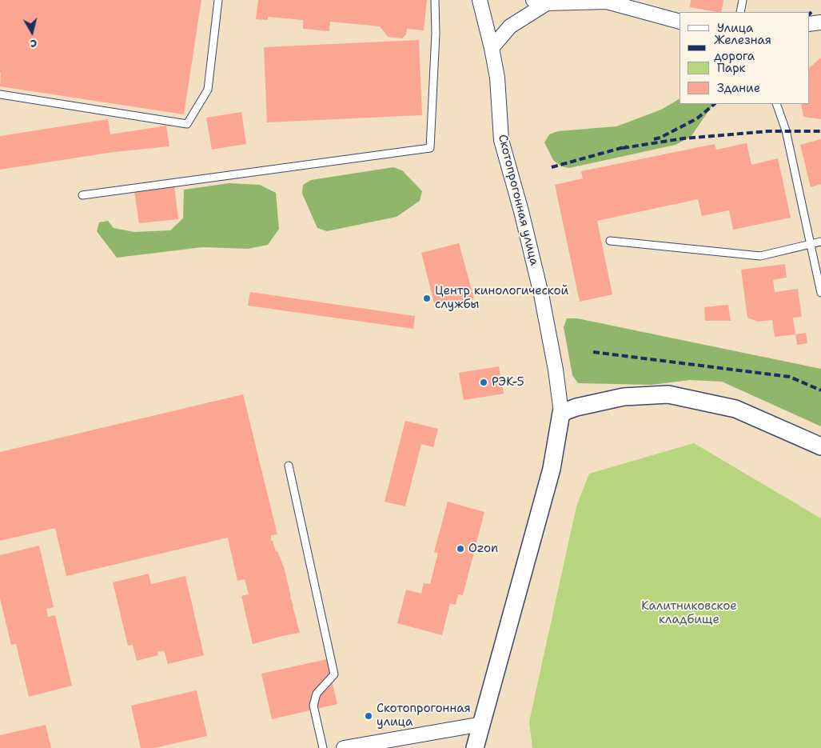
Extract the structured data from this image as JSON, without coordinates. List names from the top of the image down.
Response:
{
  "streets": {
    "street": ["Скотопрогонная улица"]
  },
  "parks": ["Калитниковское кладбище"],
  "places": [
    "Центр кинологической службы",
    "РЭК-5",
    "Ozon",
    "Скотопрогонная улица"
  ],
  "legend": [
    "Улица",
    "Железная дорога",
    "Парк",
    "Здание"
  ],
  "north": "bottom"
}
